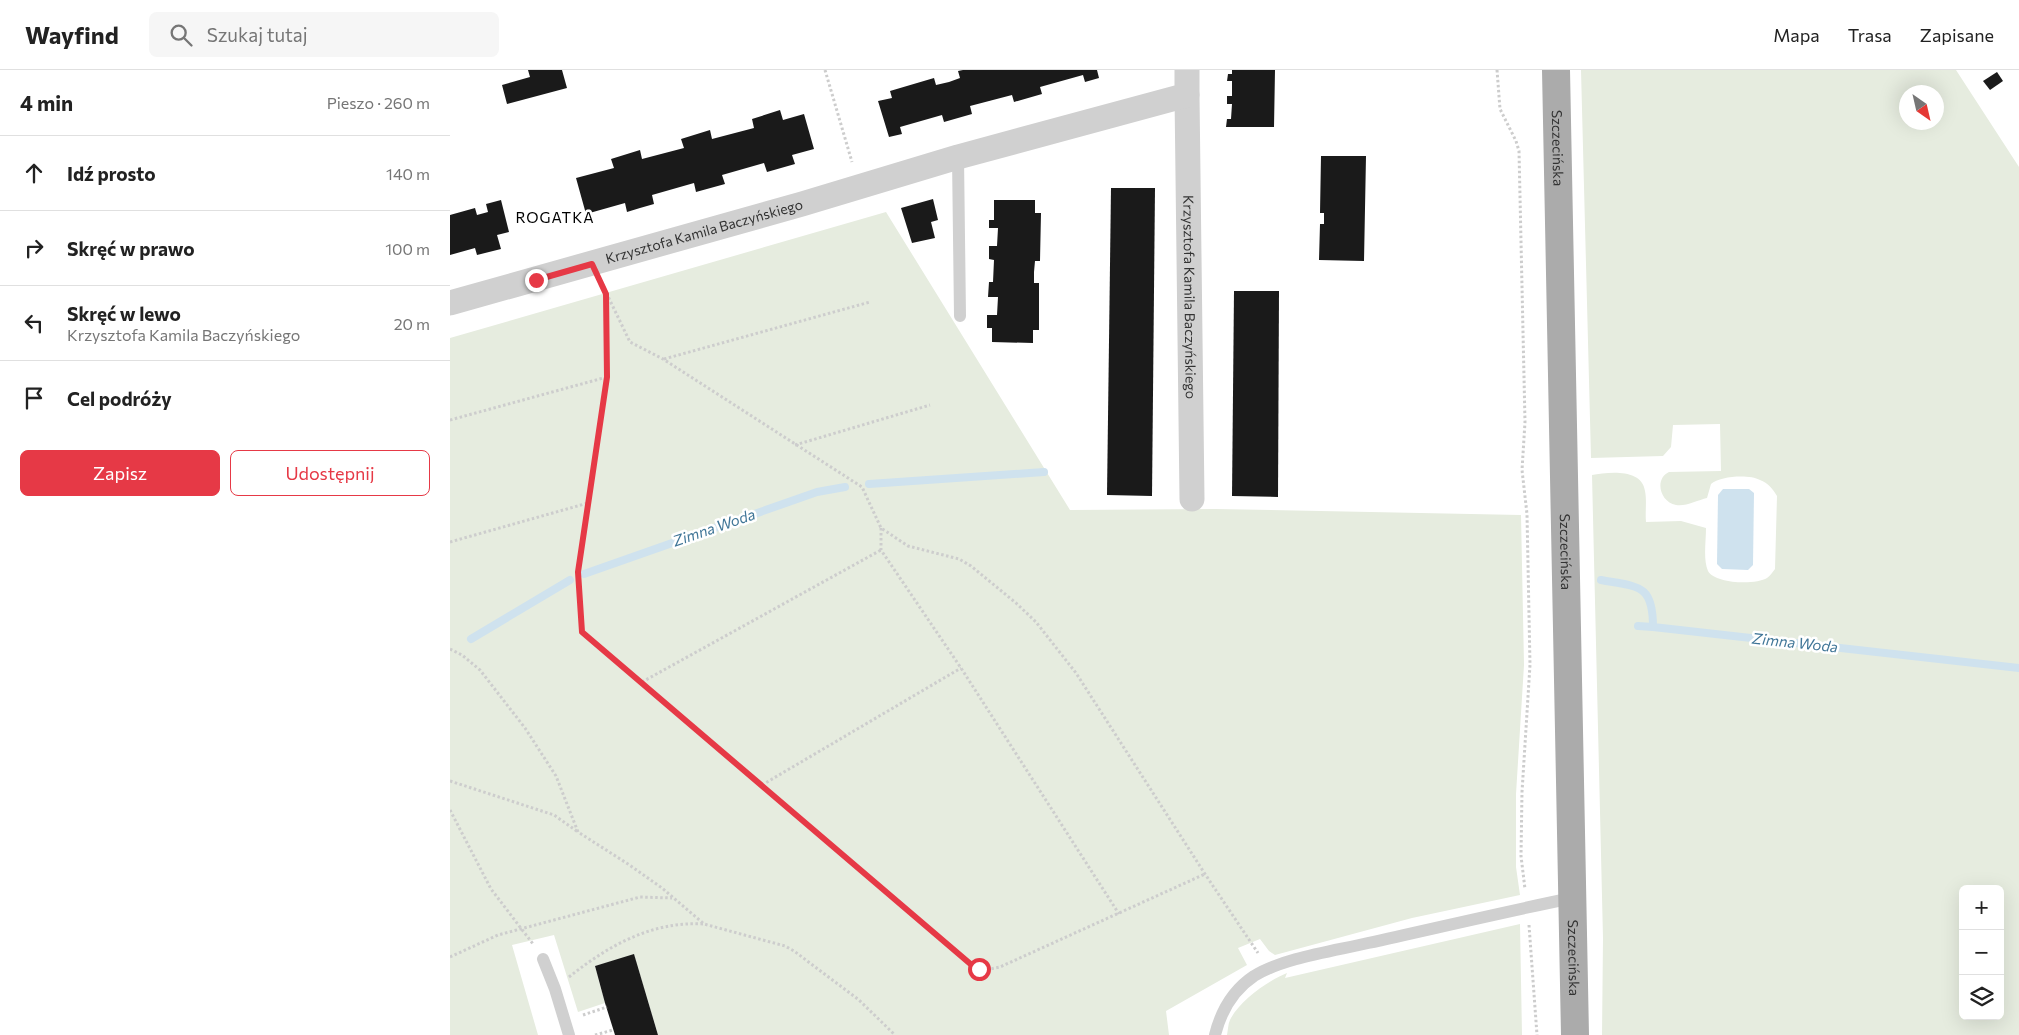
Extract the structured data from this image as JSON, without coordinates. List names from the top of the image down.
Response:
{
  "streets": {
    "main road": ["Szczecińska"],
    "street": ["Krzysztofa Kamila Baczyńskiego"]
  },
  "districts": ["ROGATKA"],
  "water": ["Zimna Woda"],
  "north": "bottom right",
  "page": {
    "header": "Wayfind",
    "search": "Szukaj tutaj",
    "nav": ["Mapa", "Trasa", "Zapisane"],
    "heading": ["4 min", "Pieszo · 260 m"],
    "list": [
      ["Idź prosto", "140 m"],
      ["Skręć w prawo", "100 m"],
      ["Skręć w lewo", "Krzysztofa Kamila Baczyńskiego", "20 m"],
      "Cel podróży"
    ],
    "buttons": ["Zapisz", "Udostępnij"],
    "map_buttons": ["+", "−"]
  }
}
